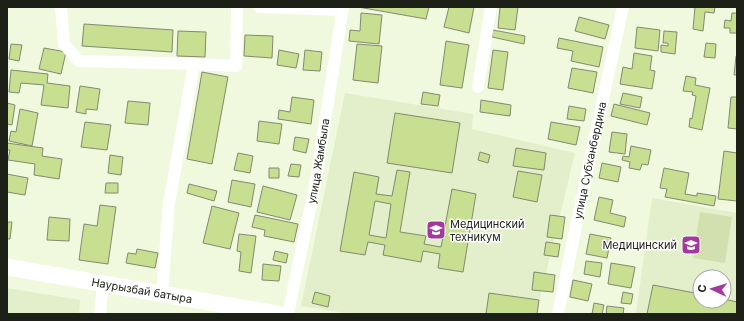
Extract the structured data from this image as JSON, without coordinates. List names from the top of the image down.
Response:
{
  "streets": {
    "main road": ["Наурызбай батыра"],
    "street": ["улица Субханбердина", "улица Жамбыла"]
  },
  "places": {
    "school or university": ["Медицинский техникум", "Медицинский"]
  },
  "north": "left"
}
